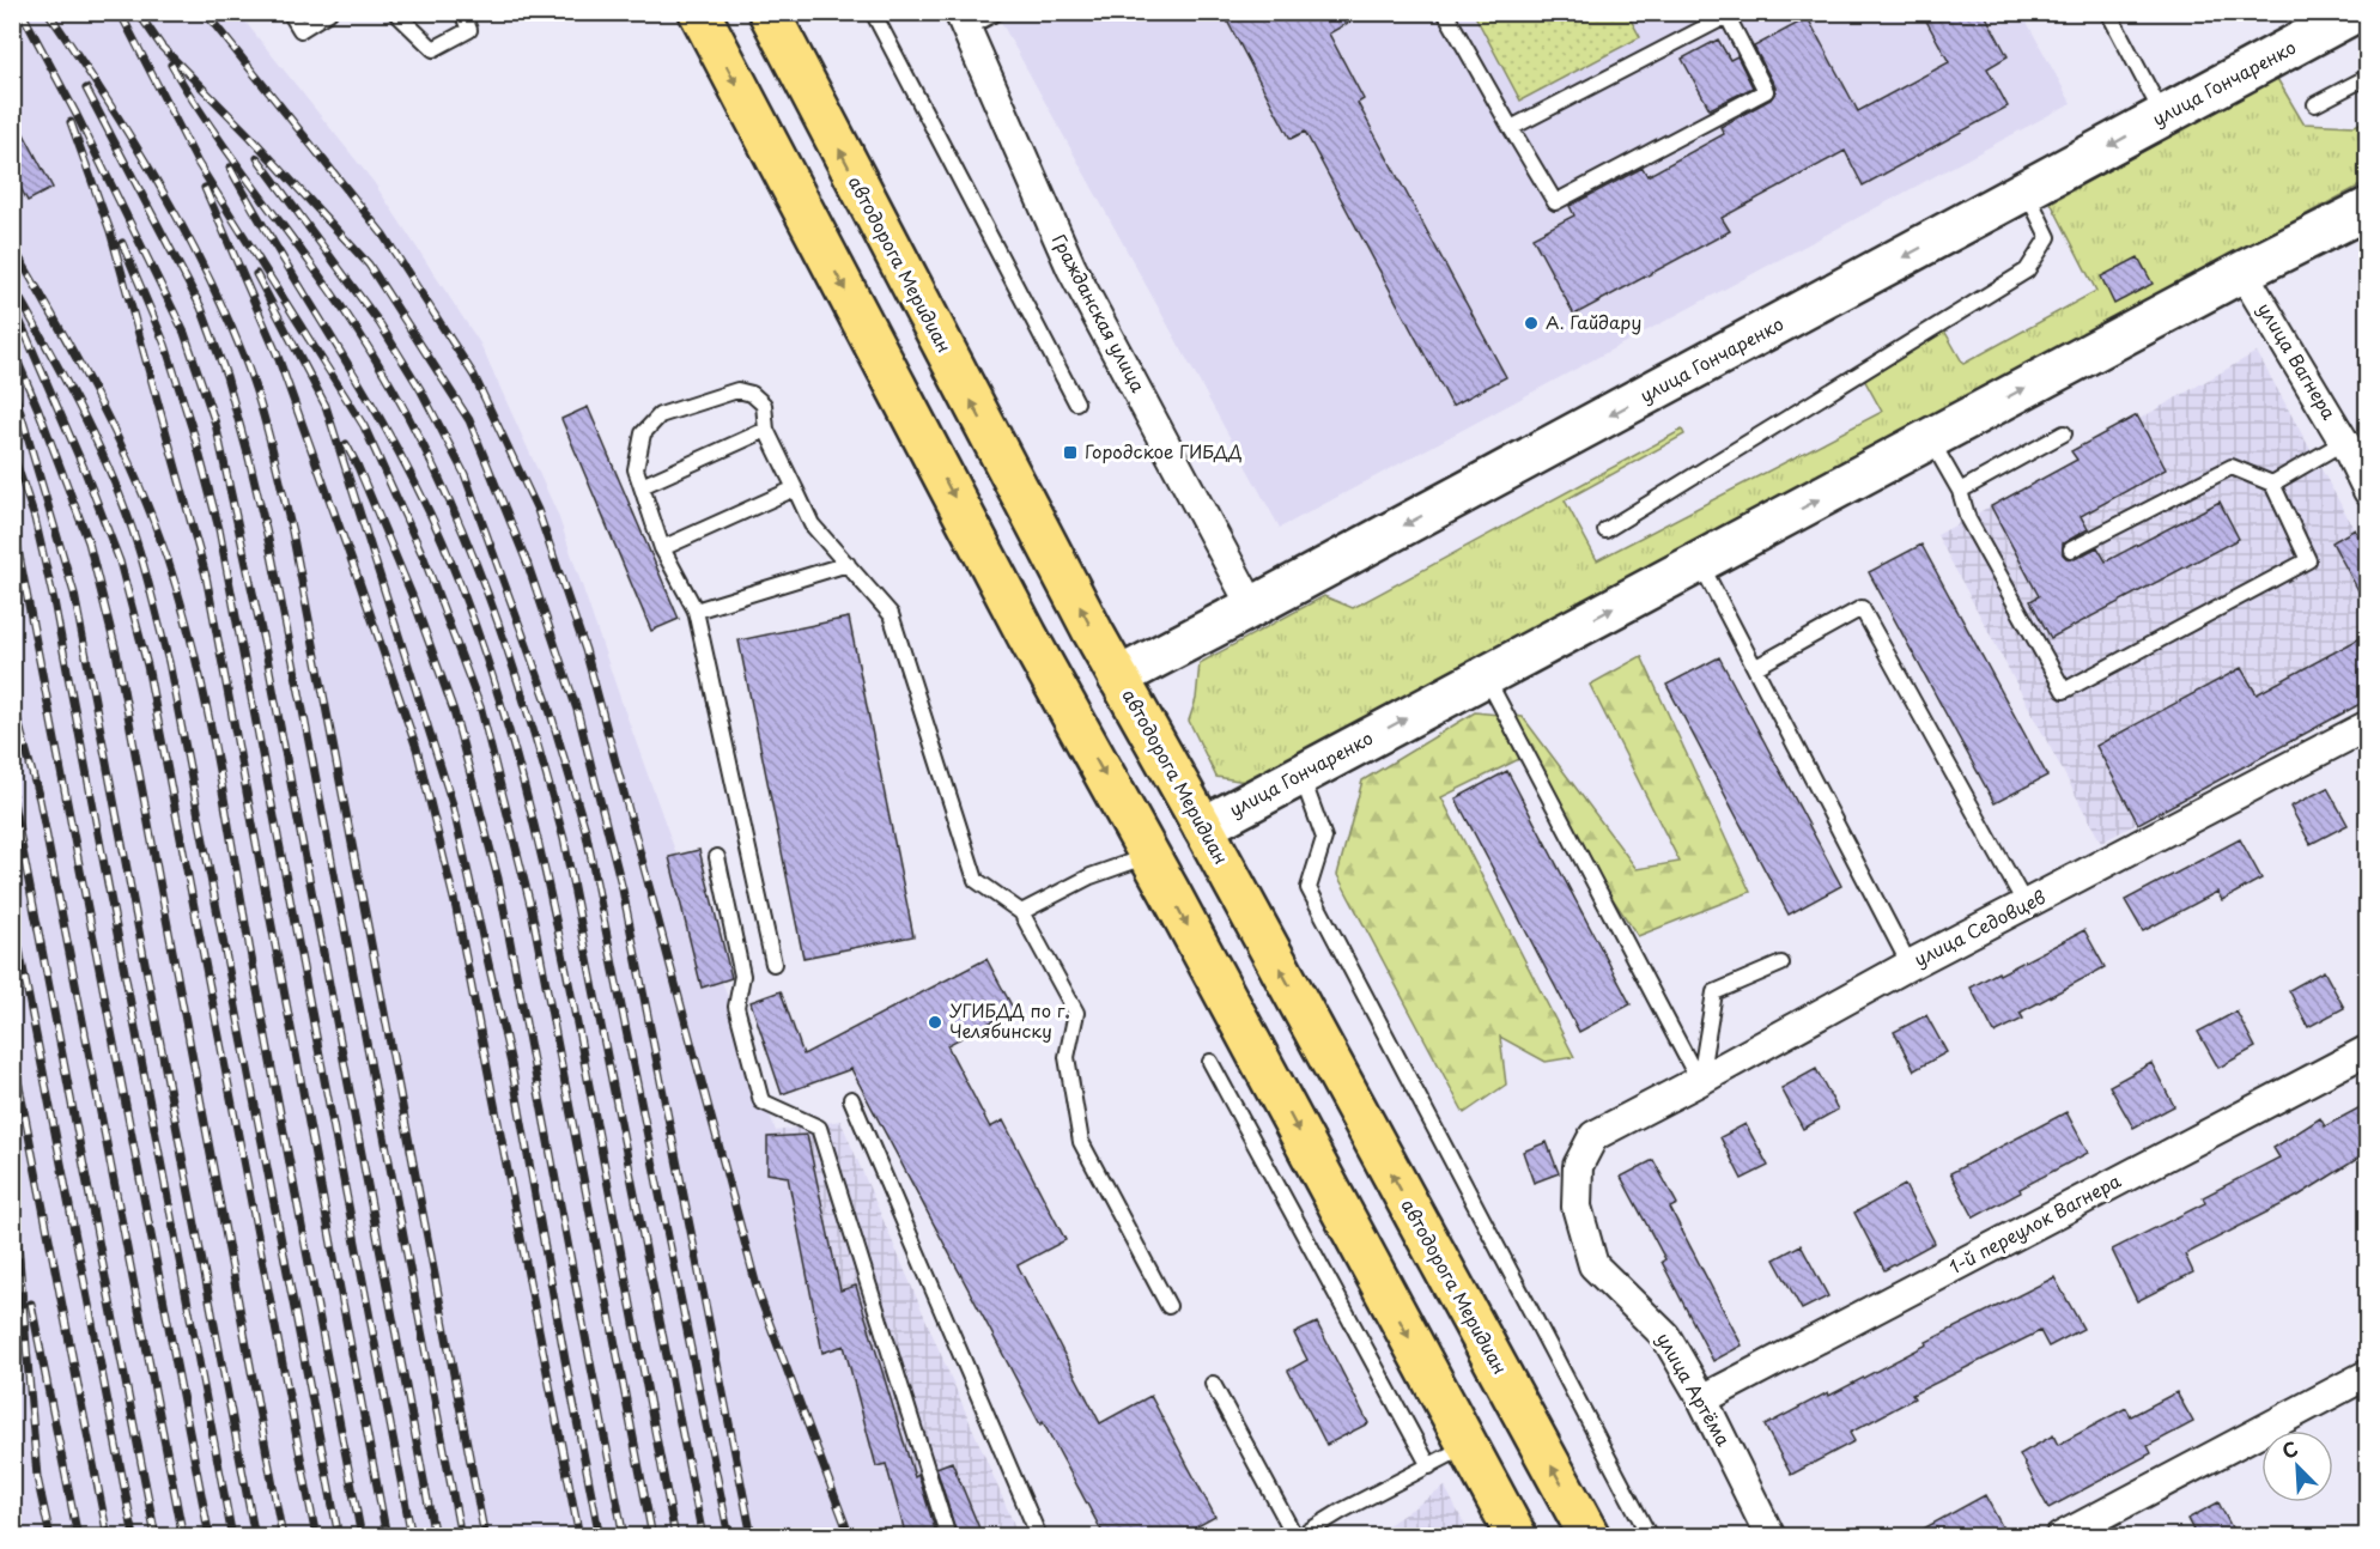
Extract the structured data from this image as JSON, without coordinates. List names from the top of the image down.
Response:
{
  "streets": {
    "main road": ["улица Гончаренко", "автодорога Меридиан"],
    "street": [
      "Гражданская улица",
      "улица Вагнера",
      "улица Седовцев",
      "1-й переулок Вагнера",
      "улица Артёма"
    ]
  },
  "crossings": [
    ["улица Гончаренко", "автодорога Меридиан"],
    ["улица Гончаренко", "Гражданская улица"],
    ["улица Гончаренко", "улица Вагнера"],
    ["улица Седовцев", "улица Артёма"],
    ["1-й переулок Вагнера", "улица Артёма"]
  ],
  "places": {
    "other": ["А. Гайдару", "УГИБДД по г. Челябинску"],
    "transit": ["Городское ГИБДД"]
  },
  "north": "top left"
}
